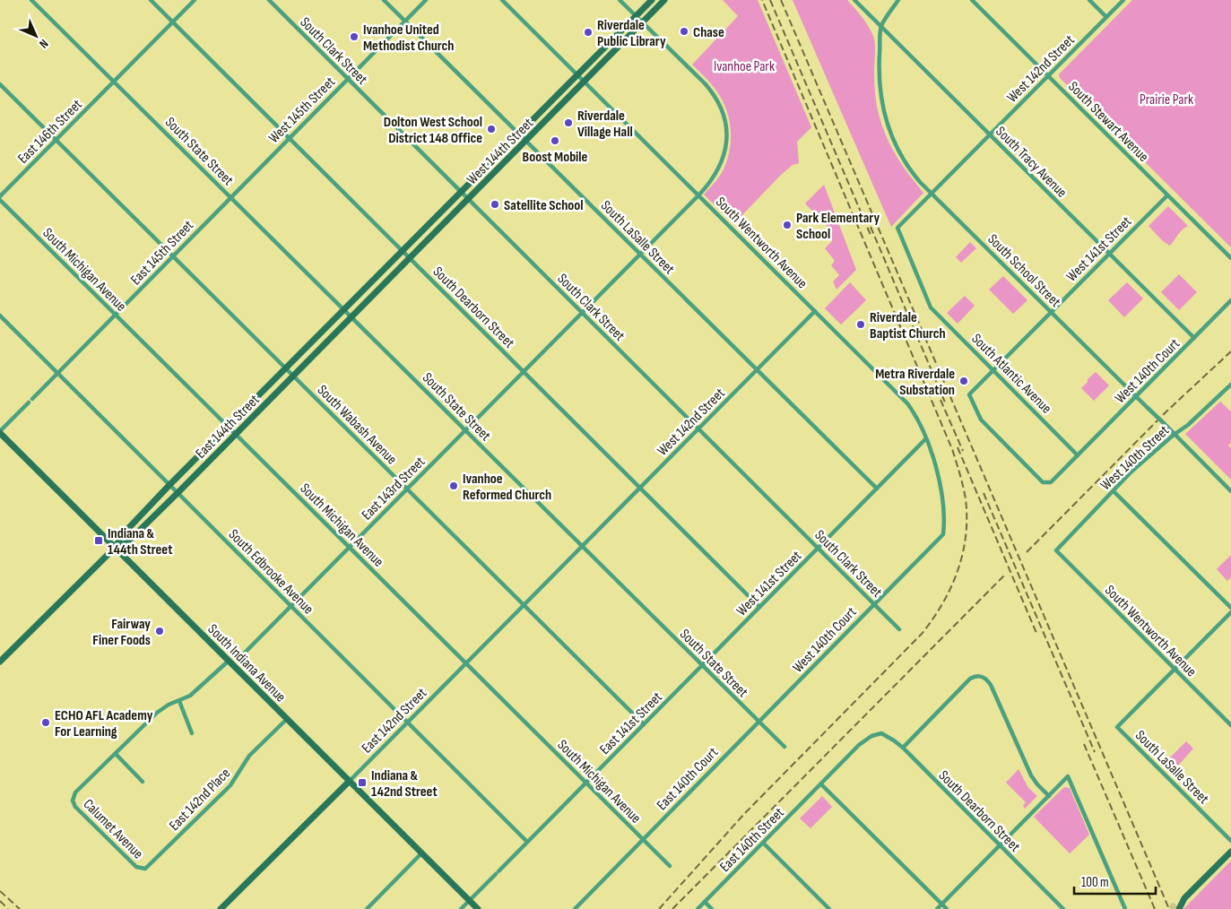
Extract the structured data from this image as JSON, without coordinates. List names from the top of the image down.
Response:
{
  "streets": {
    "street": [
      "South Clark Street",
      "West 142nd Street",
      "West 145th Street",
      "South Stewart Avenue",
      "East 146th Street",
      "South State Street",
      "West 144th Street",
      "South Tracy Avenue",
      "South LaSalle Street",
      "South Wentworth Avenue",
      "West 141st Street",
      "East 145th Street",
      "South Michigan Avenue",
      "South School Street",
      "South Dearborn Street",
      "West 140th Court",
      "South Atlantic Avenue",
      "South Wabash Avenue",
      "East 144th Street",
      "West 140th Street",
      "East 143rd Street",
      "South Edbrooke Avenue",
      "South Indiana Avenue",
      "East 142nd Street",
      "East 141st Street",
      "East 140th Court",
      "East 142nd Place",
      "Calumet Avenue",
      "East 140th Street"
    ]
  },
  "crossings": [
    ["South Clark Street", "West 142nd Street"],
    ["South Clark Street", "West 145th Street"],
    ["South Clark Street", "West 144th Street"],
    ["South Clark Street", "West 141st Street"],
    ["South Clark Street", "West 140th Court"],
    ["South Clark Street", "East 143rd Street"],
    ["West 142nd Street", "South Stewart Avenue"],
    ["West 142nd Street", "South State Street"],
    ["West 142nd Street", "South Tracy Avenue"],
    ["West 142nd Street", "South LaSalle Street"],
    ["West 142nd Street", "South Wentworth Avenue"],
    ["West 142nd Street", "South School Street"],
    ["West 142nd Street", "South Dearborn Street"],
    ["West 142nd Street", "South Atlantic Avenue"],
    ["West 142nd Street", "East 142nd Street"],
    ["West 145th Street", "South State Street"],
    ["West 145th Street", "South LaSalle Street"],
    ["West 145th Street", "East 145th Street"],
    ["West 145th Street", "South Dearborn Street"],
    ["South Stewart Avenue", "West 141st Street"],
    ["East 146th Street", "South State Street"],
    ["East 146th Street", "South Michigan Avenue"],
    ["East 146th Street", "South Dearborn Street"],
    ["East 146th Street", "South Wabash Avenue"],
    ["South State Street", "West 144th Street"],
    ["South State Street", "West 141st Street"],
    ["South State Street", "East 145th Street"],
    ["South State Street", "West 140th Court"],
    ["South State Street", "East 144th Street"],
    ["South State Street", "East 143rd Street"],
    ["South State Street", "East 142nd Street"],
    ["South State Street", "East 141st Street"],
    ["South State Street", "East 140th Court"],
    ["West 144th Street", "South LaSalle Street"],
    ["West 144th Street", "South Wentworth Avenue"],
    ["West 144th Street", "South Dearborn Street"],
    ["West 144th Street", "East 144th Street"],
    ["South Tracy Avenue", "West 141st Street"],
    ["South Tracy Avenue", "South School Street"],
    ["South Tracy Avenue", "West 140th Court"],
    ["South LaSalle Street", "South Wentworth Avenue"],
    ["South LaSalle Street", "West 141st Street"],
    ["South LaSalle Street", "East 143rd Street"],
    ["South Wentworth Avenue", "West 141st Street"],
    ["South Wentworth Avenue", "West 140th Court"],
    ["South Wentworth Avenue", "West 140th Street"],
    ["South Wentworth Avenue", "East 143rd Street"],
    ["West 141st Street", "South School Street"],
    ["West 141st Street", "South Dearborn Street"],
    ["West 141st Street", "West 140th Court"],
    ["West 141st Street", "South Atlantic Avenue"],
    ["West 141st Street", "East 141st Street"],
    ["East 145th Street", "South Michigan Avenue"],
    ["East 145th Street", "South Wabash Avenue"],
    ["East 145th Street", "South Edbrooke Avenue"],
    ["East 145th Street", "South Indiana Avenue"],
    ["South Michigan Avenue", "East 144th Street"],
    ["South Michigan Avenue", "East 143rd Street"],
    ["South Michigan Avenue", "East 142nd Street"],
    ["South Michigan Avenue", "East 141st Street"],
    ["South Michigan Avenue", "East 140th Court"],
    ["South School Street", "West 140th Court"],
    ["South School Street", "West 140th Street"],
    ["South Dearborn Street", "East 143rd Street"],
    ["South Dearborn Street", "East 140th Street"],
    ["West 140th Court", "South Atlantic Avenue"],
    ["West 140th Court", "East 140th Court"],
    ["South Wabash Avenue", "East 144th Street"],
    ["South Wabash Avenue", "East 143rd Street"],
    ["South Wabash Avenue", "East 142nd Street"],
    ["South Wabash Avenue", "East 141st Street"],
    ["East 144th Street", "South Edbrooke Avenue"],
    ["East 144th Street", "South Indiana Avenue"],
    ["East 143rd Street", "South Edbrooke Avenue"],
    ["South Edbrooke Avenue", "East 142nd Street"],
    ["South Edbrooke Avenue", "East 141st Street"],
    ["South Indiana Avenue", "East 142nd Street"],
    ["South Indiana Avenue", "East 141st Street"],
    ["South Indiana Avenue", "East 142nd Place"],
    ["East 142nd Place", "Calumet Avenue"]
  ],
  "parks": ["Ivanhoe Park", "Prairie Park"],
  "places": {
    "other": [
      "Chase",
      "Riverdale Public Library",
      "Ivanhoe United Methodist Church",
      "Riverdale Village Hall",
      "Dolton West School District 148 Office",
      "Boost Mobile",
      "Satellite School",
      "Park Elementary School",
      "Riverdale Baptist Church",
      "Metra Riverdale Substation",
      "Ivanhoe Reformed Church",
      "Fairway Finer Foods",
      "ECHO AFL Academy For Learning"
    ],
    "transit": ["Indiana & 144th Street", "Indiana & 142nd Street"]
  },
  "scale_bar": "100 m",
  "north": "bottom right"
}
